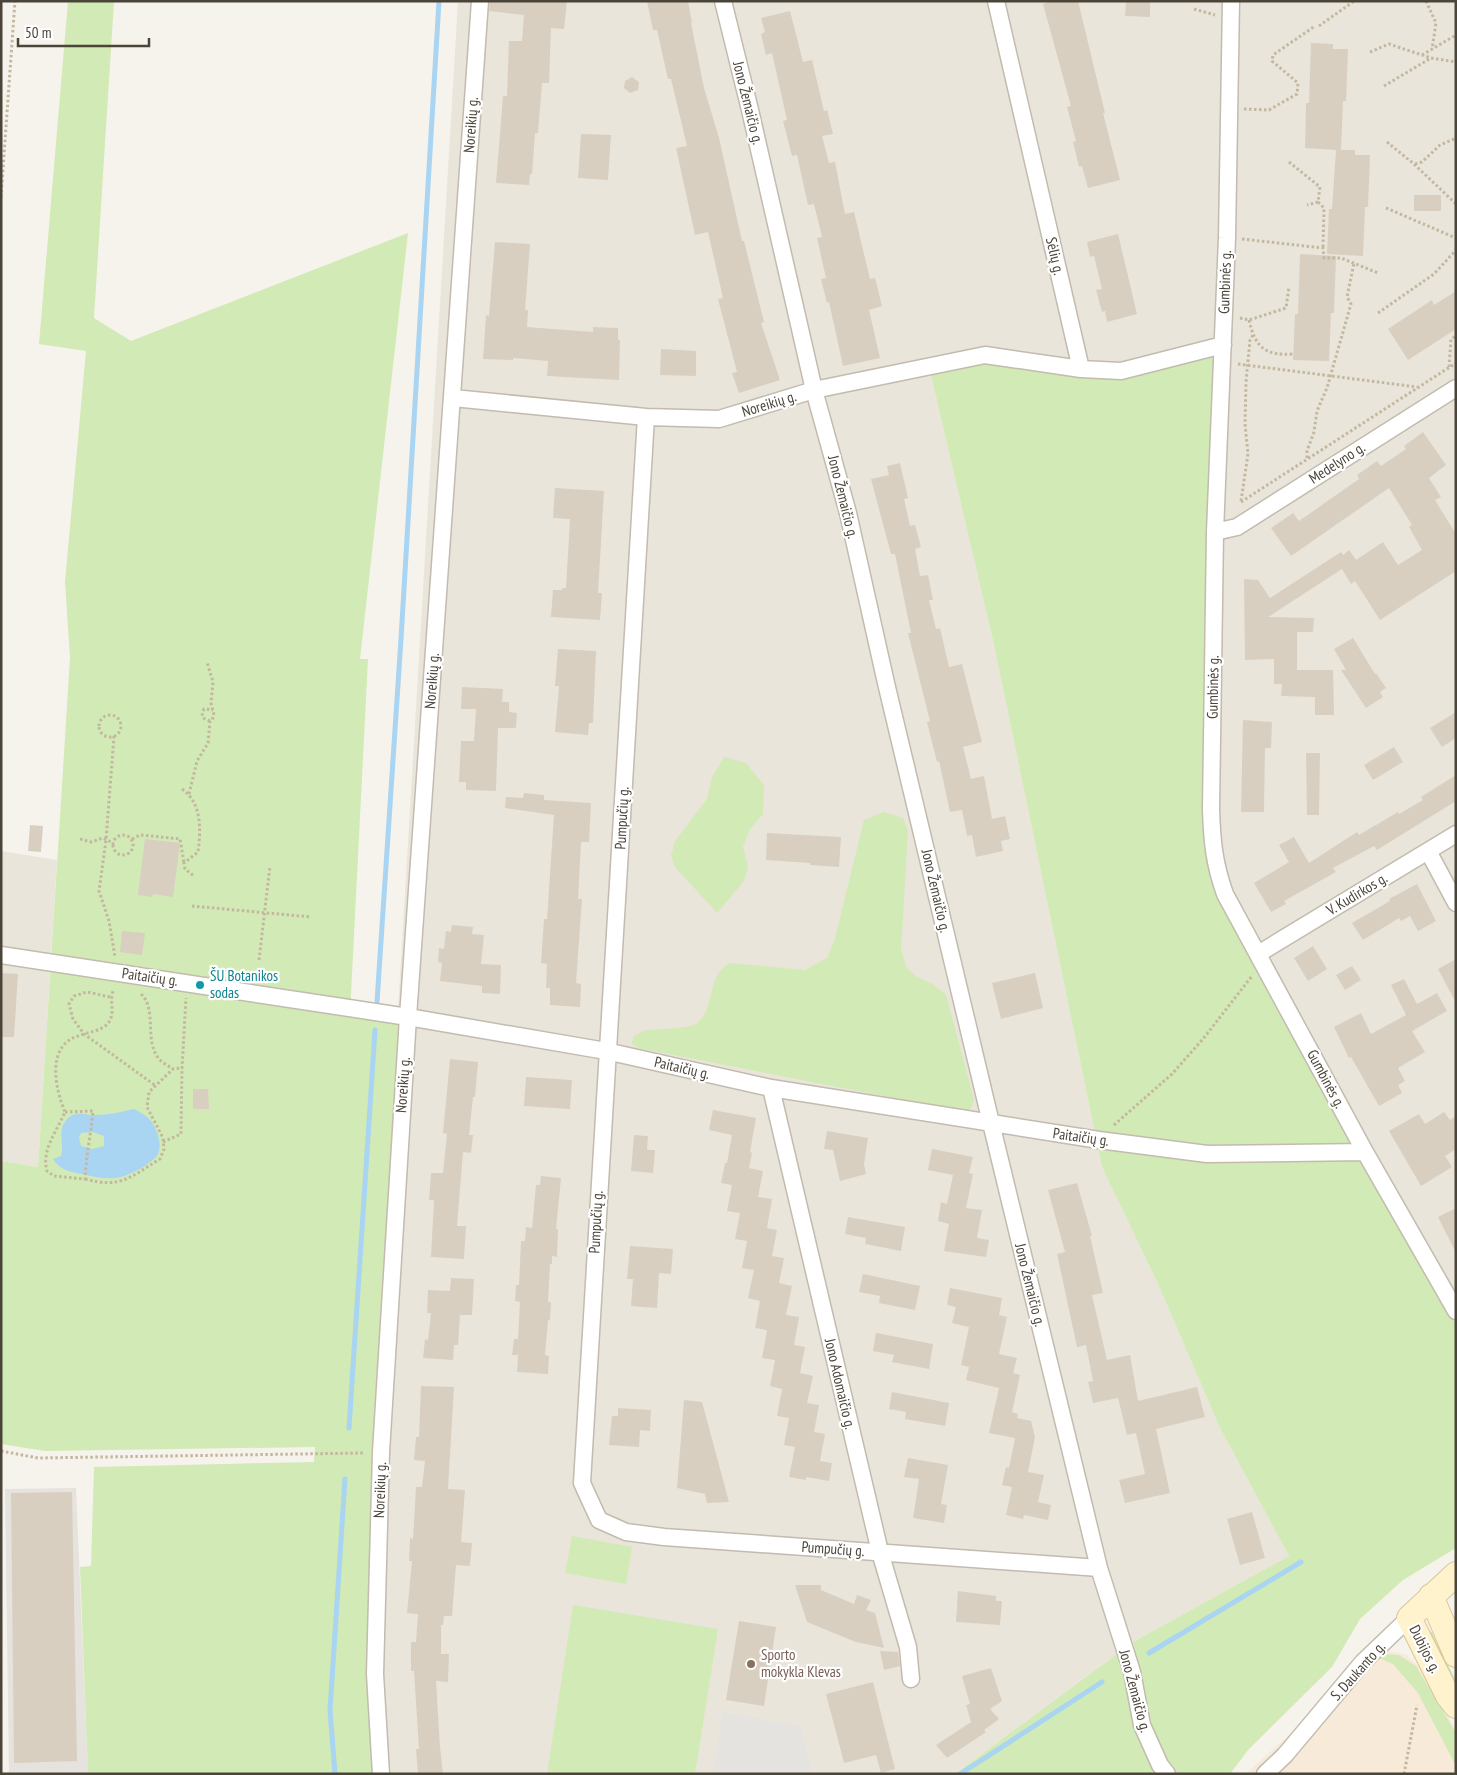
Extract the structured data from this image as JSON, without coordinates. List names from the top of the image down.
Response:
{
  "streets": {
    "main road": ["Dubijos g.", "S. Daukanto g."],
    "street": [
      "Jono Žemaičio g.",
      "Noreikių g.",
      "Sėlių g.",
      "Gumbinės g.",
      "Medelyno g.",
      "Pumpučių g.",
      "V. Kudirkos g.",
      "Paitaičių g.",
      "Jono Adomaičio g."
    ]
  },
  "crossings": [
    ["Jono Žemaičio g.", "Noreikių g."],
    ["Jono Žemaičio g.", "Pumpučių g."],
    ["Jono Žemaičio g.", "Paitaičių g."],
    ["Noreikių g.", "Sėlių g."],
    ["Noreikių g.", "Pumpučių g."],
    ["Noreikių g.", "Paitaičių g."],
    ["Gumbinės g.", "Medelyno g."],
    ["Gumbinės g.", "V. Kudirkos g."],
    ["Gumbinės g.", "Paitaičių g."],
    ["Pumpučių g.", "Paitaičių g."],
    ["Pumpučių g.", "Jono Adomaičio g."],
    ["Paitaičių g.", "Jono Adomaičio g."],
    ["Dubijos g.", "S. Daukanto g."]
  ],
  "places": ["ŠU Botanikos sodas", "Sporto mokykla Klevas"],
  "scale_bar": "50 m"
}
